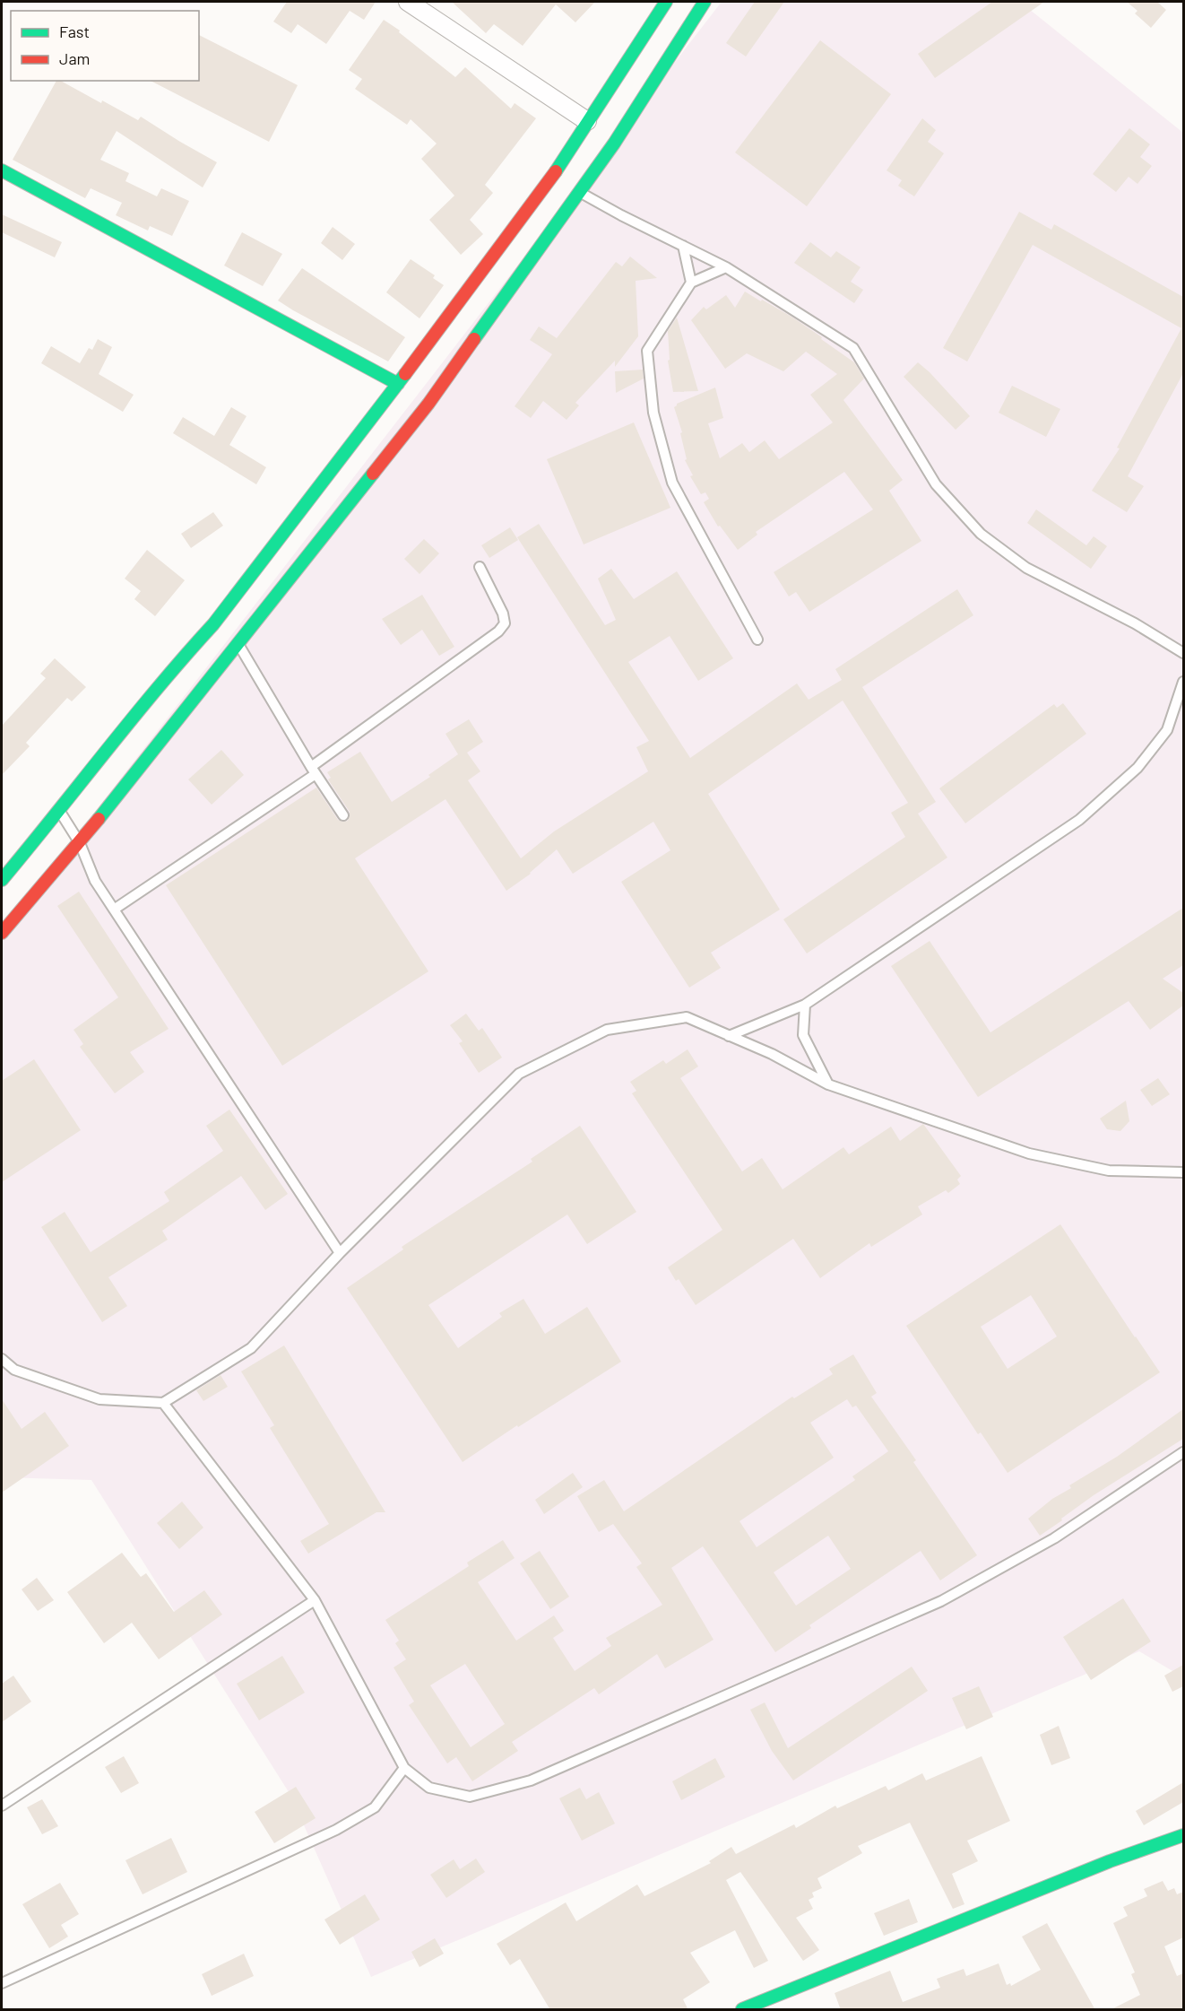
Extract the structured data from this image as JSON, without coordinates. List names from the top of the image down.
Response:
{
  "legend": ["Fast", "Jam"]
}
